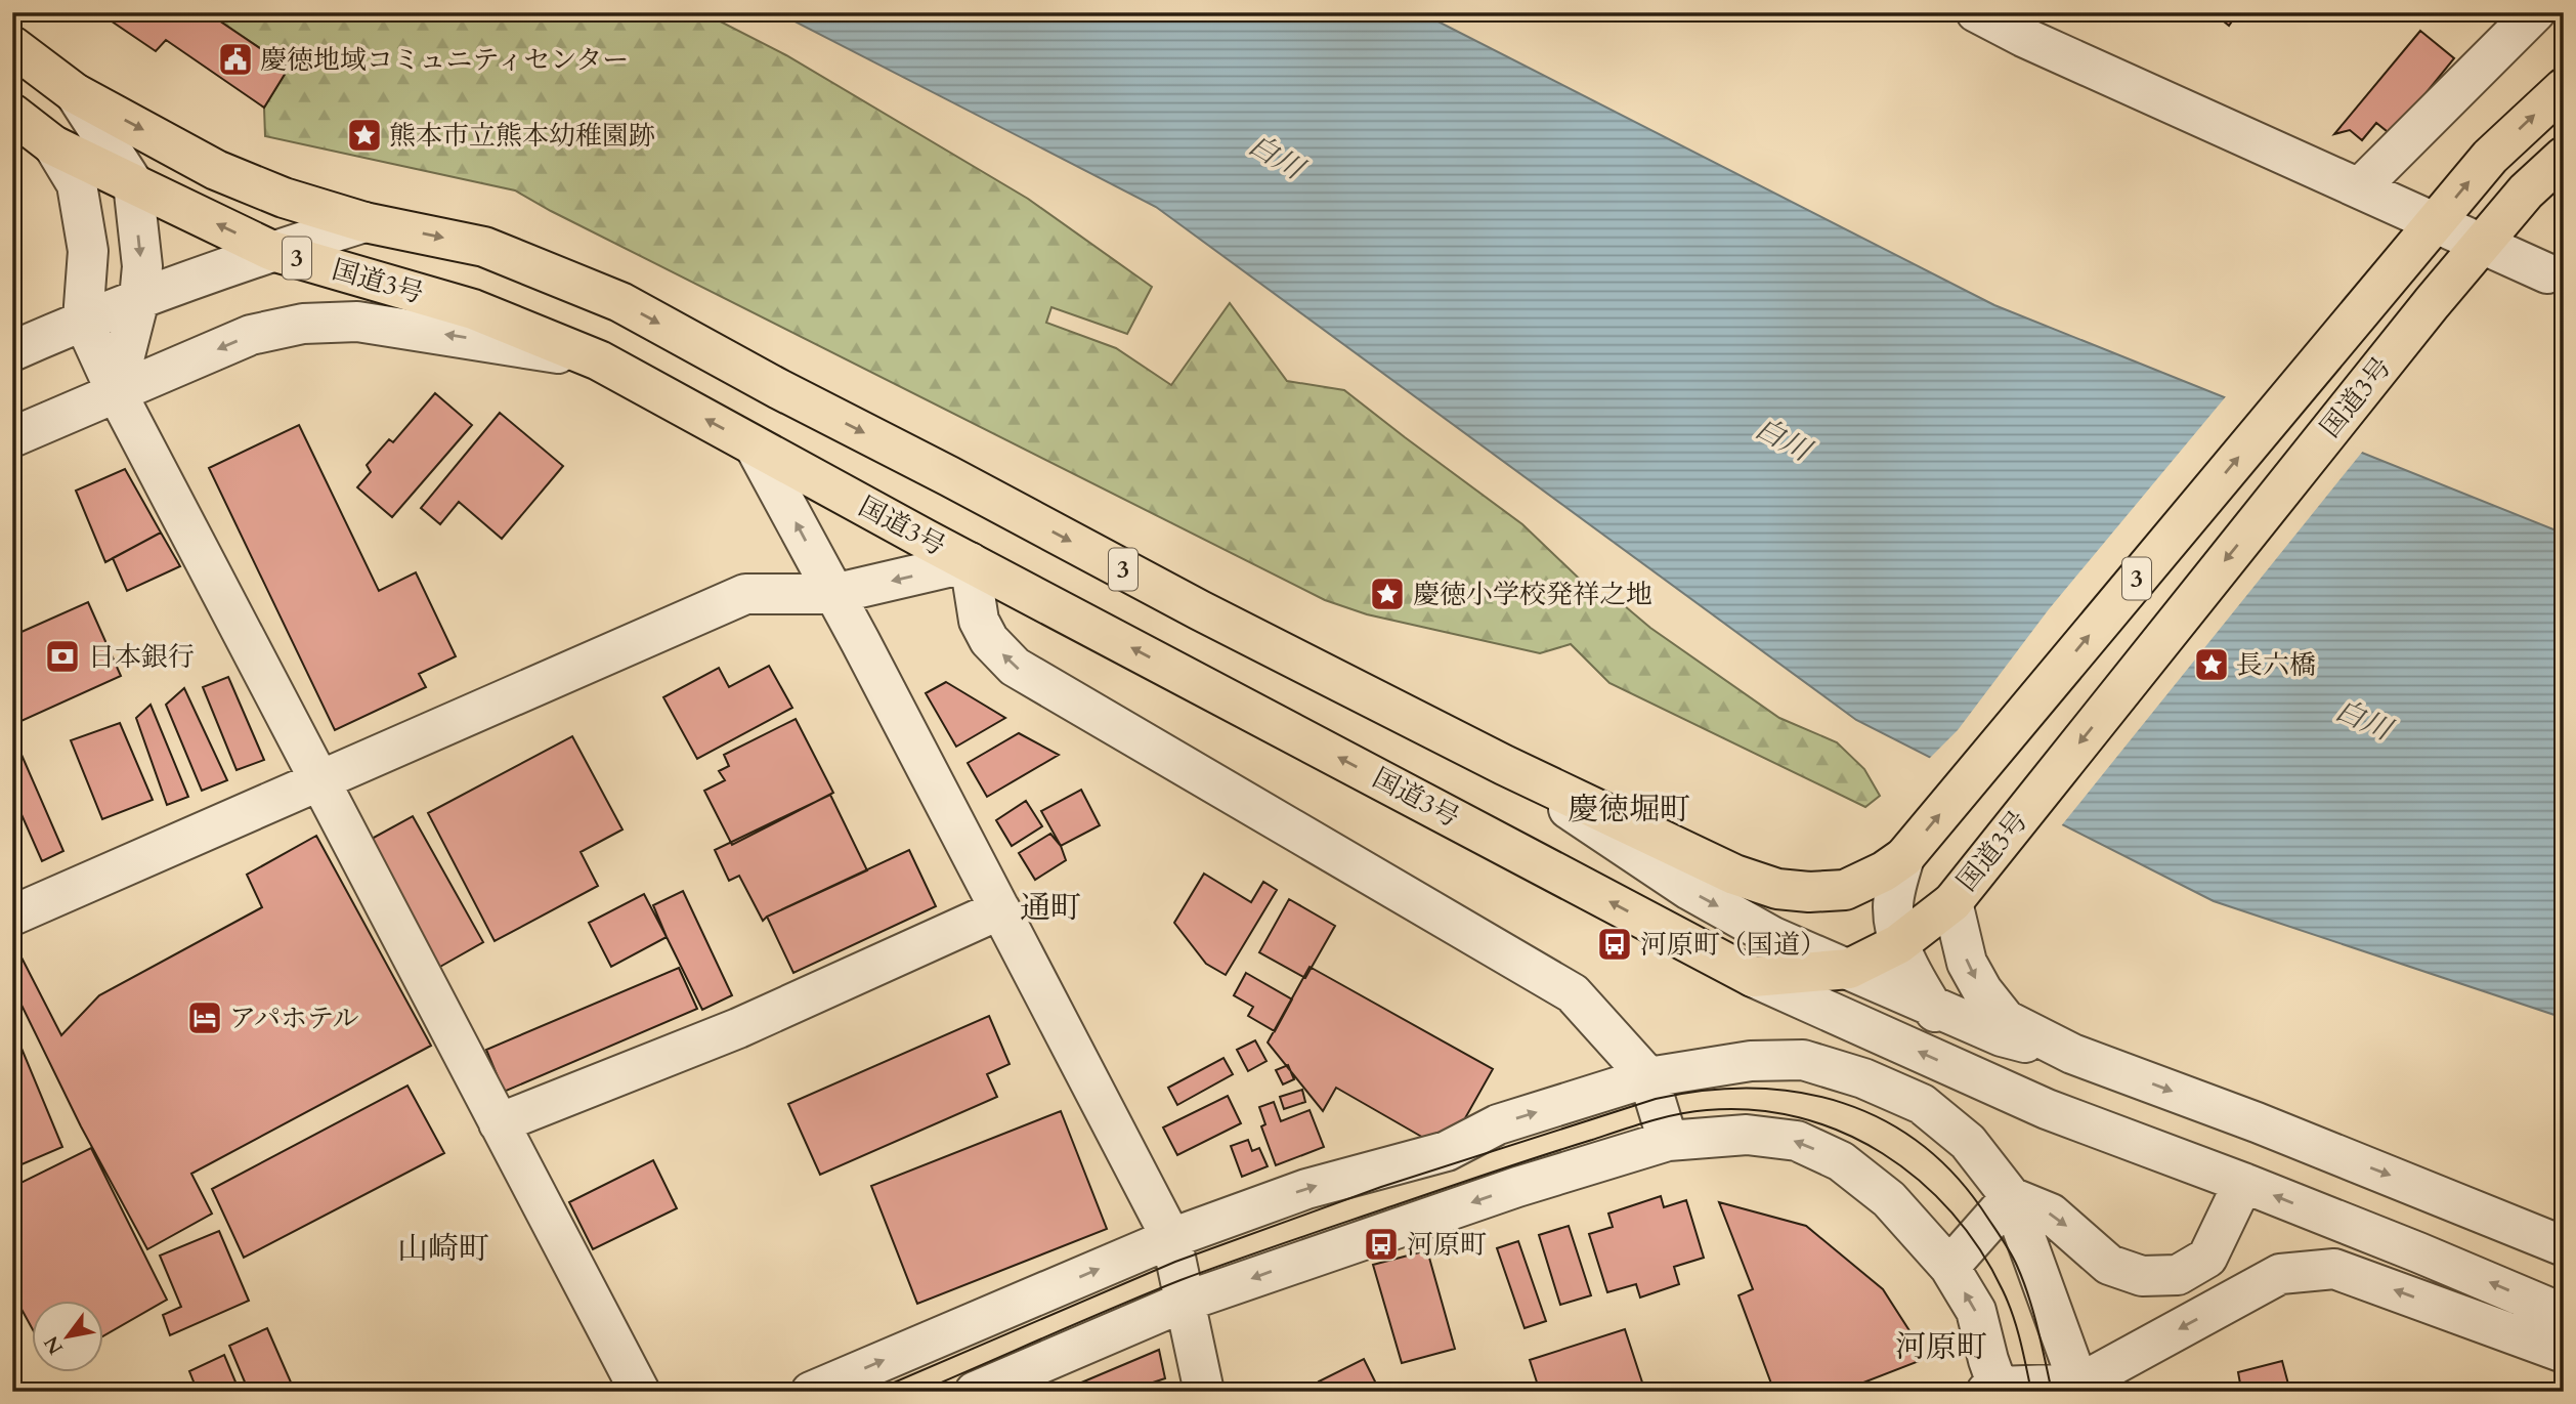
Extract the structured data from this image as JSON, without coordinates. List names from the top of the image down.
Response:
{
  "streets": {
    "highway": ["3", "国道3号"]
  },
  "districts": [
    "慶徳堀町",
    "通町",
    "山崎町",
    "河原町"
  ],
  "water": ["白川"],
  "places": {
    "public building": ["慶徳地域コミュニティセンター"],
    "place": ["熊本市立熊本幼稚園跡", "慶徳小学校発祥之地", "長六橋"],
    "bank": ["日本銀行"],
    "bus stop": ["河原町（国道）", "河原町"],
    "hotel": ["アパホテル"]
  },
  "north": "bottom left"
}
